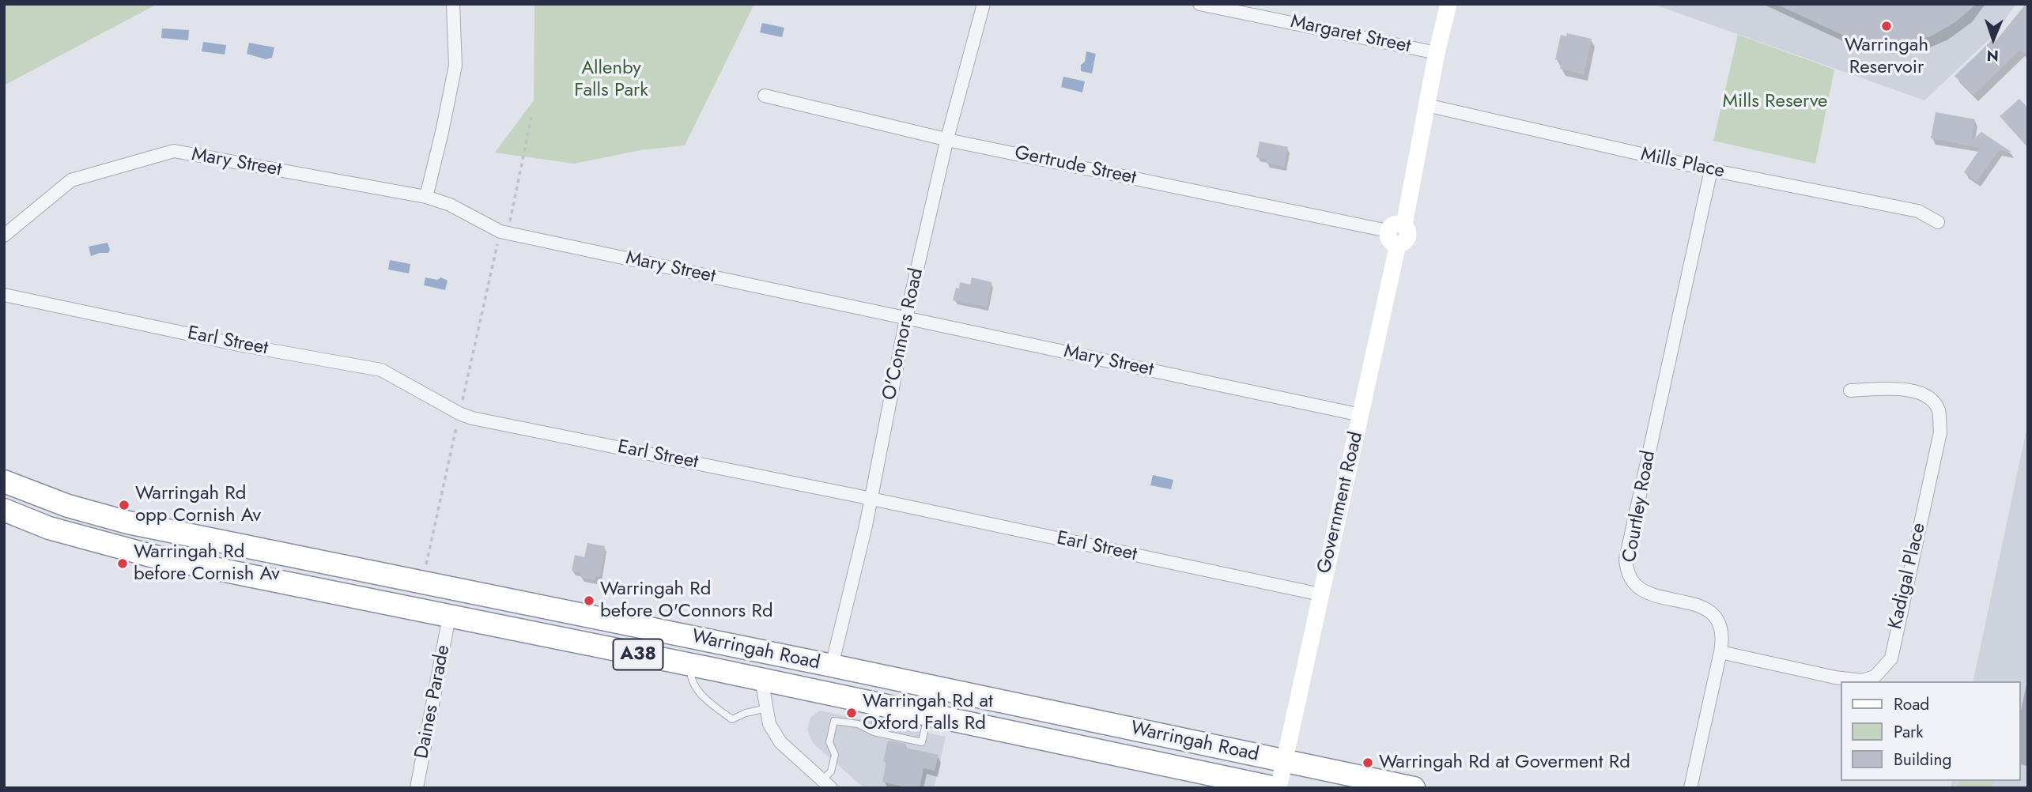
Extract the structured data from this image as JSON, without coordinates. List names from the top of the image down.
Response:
{
  "streets": {
    "highway": ["Warringah Road", "A38"],
    "street": [
      "Margaret Street",
      "Mary Street",
      "Mills Place",
      "Gertrude Street",
      "O'Connors Road",
      "Earl Street",
      "Government Road",
      "Courtley Road",
      "Kadigal Place",
      "Daines Parade"
    ]
  },
  "crossings": [
    ["Mary Street", "O'Connors Road"],
    ["Mary Street", "Government Road"],
    ["Mills Place", "Courtley Road"],
    ["Gertrude Street", "O'Connors Road"],
    ["Gertrude Street", "Government Road"],
    ["O'Connors Road", "Earl Street"],
    ["O'Connors Road", "Warringah Road"],
    ["Earl Street", "Government Road"],
    ["Government Road", "Warringah Road"],
    ["Courtley Road", "Kadigal Place"],
    ["Warringah Road", "Daines Parade"]
  ],
  "parks": ["Allenby Falls Park", "Mills Reserve"],
  "places": [
    "Warringah Reservoir",
    "Warringah Rd opp Cornish Av",
    "Warringah Rd before Cornish Av",
    "Warringah Rd before O'Connors Rd",
    "Warringah Rd at Oxford Falls Rd",
    "Warringah Rd at Goverment Rd"
  ],
  "legend": ["Road", "Park", "Building"],
  "north": "bottom"
}
